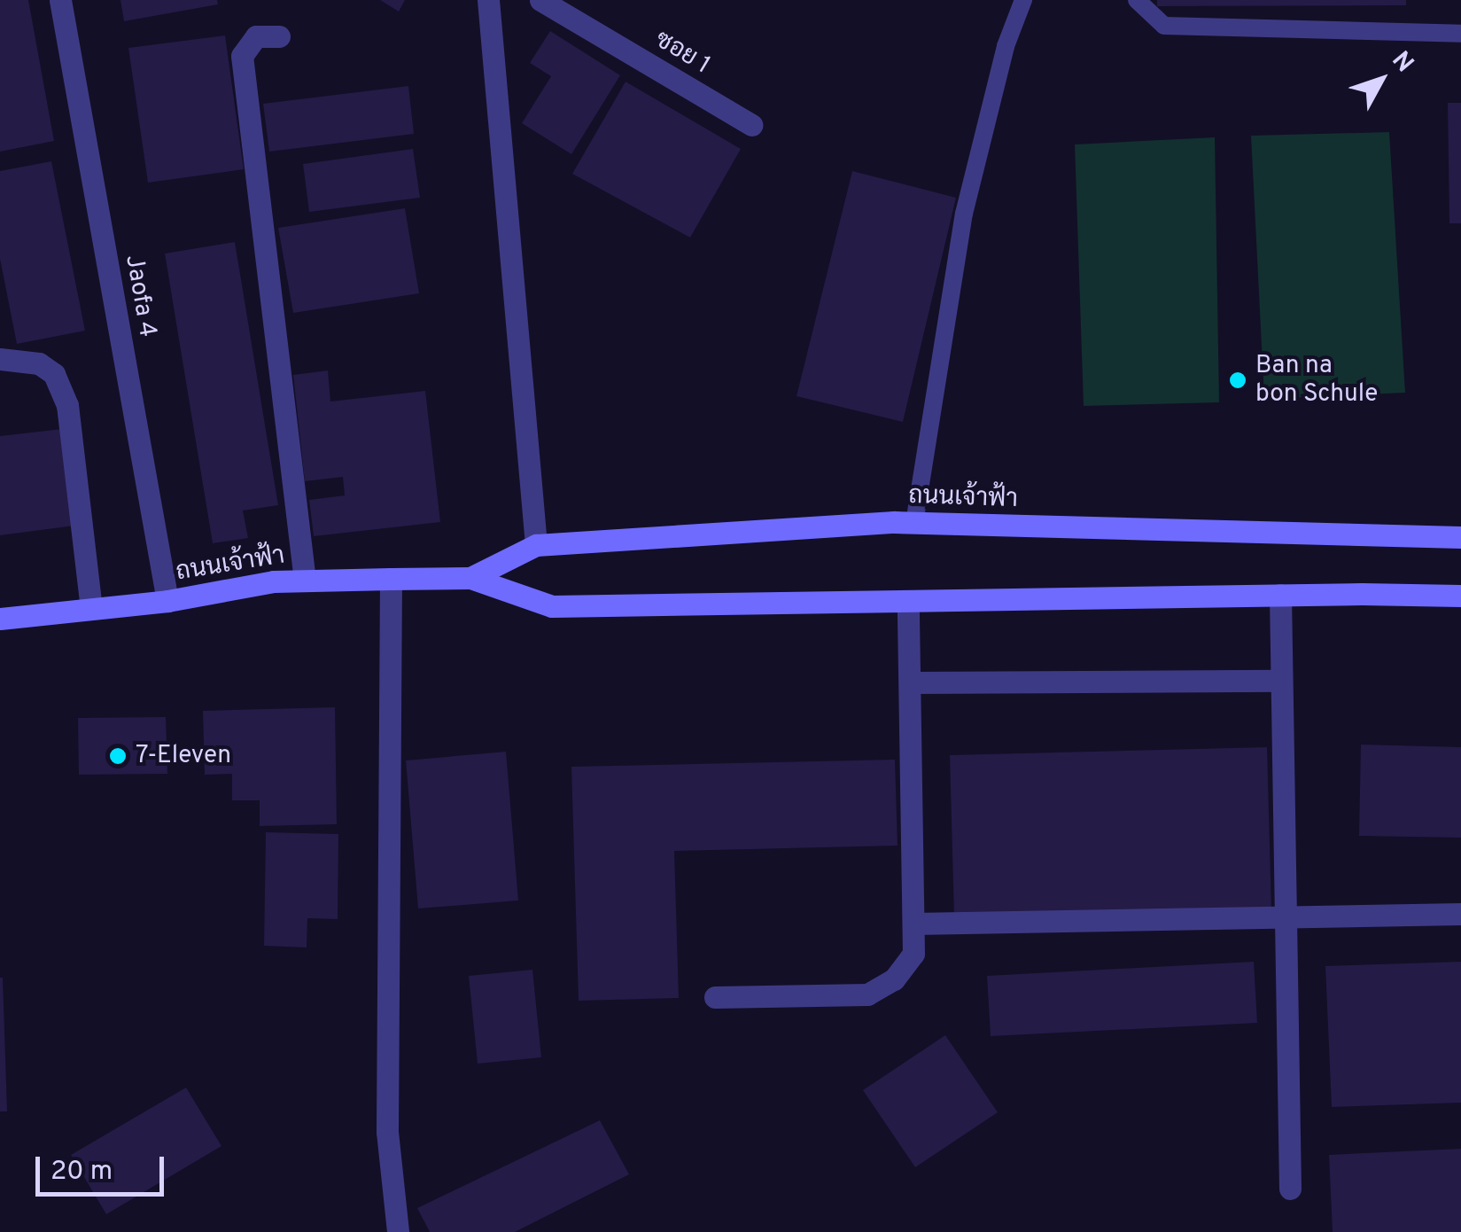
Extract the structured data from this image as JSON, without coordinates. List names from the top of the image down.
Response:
{
  "streets": {
    "main road": ["ถนนเจ้าฟ้า"],
    "street": ["ซอย 1", "Jaofa 4"]
  },
  "crossings": [
    ["Jaofa 4", "ถนนเจ้าฟ้า"]
  ],
  "places": ["Ban na bon Schule", "7-Eleven"],
  "scale_bar": "20 m",
  "north": "top right"
}
